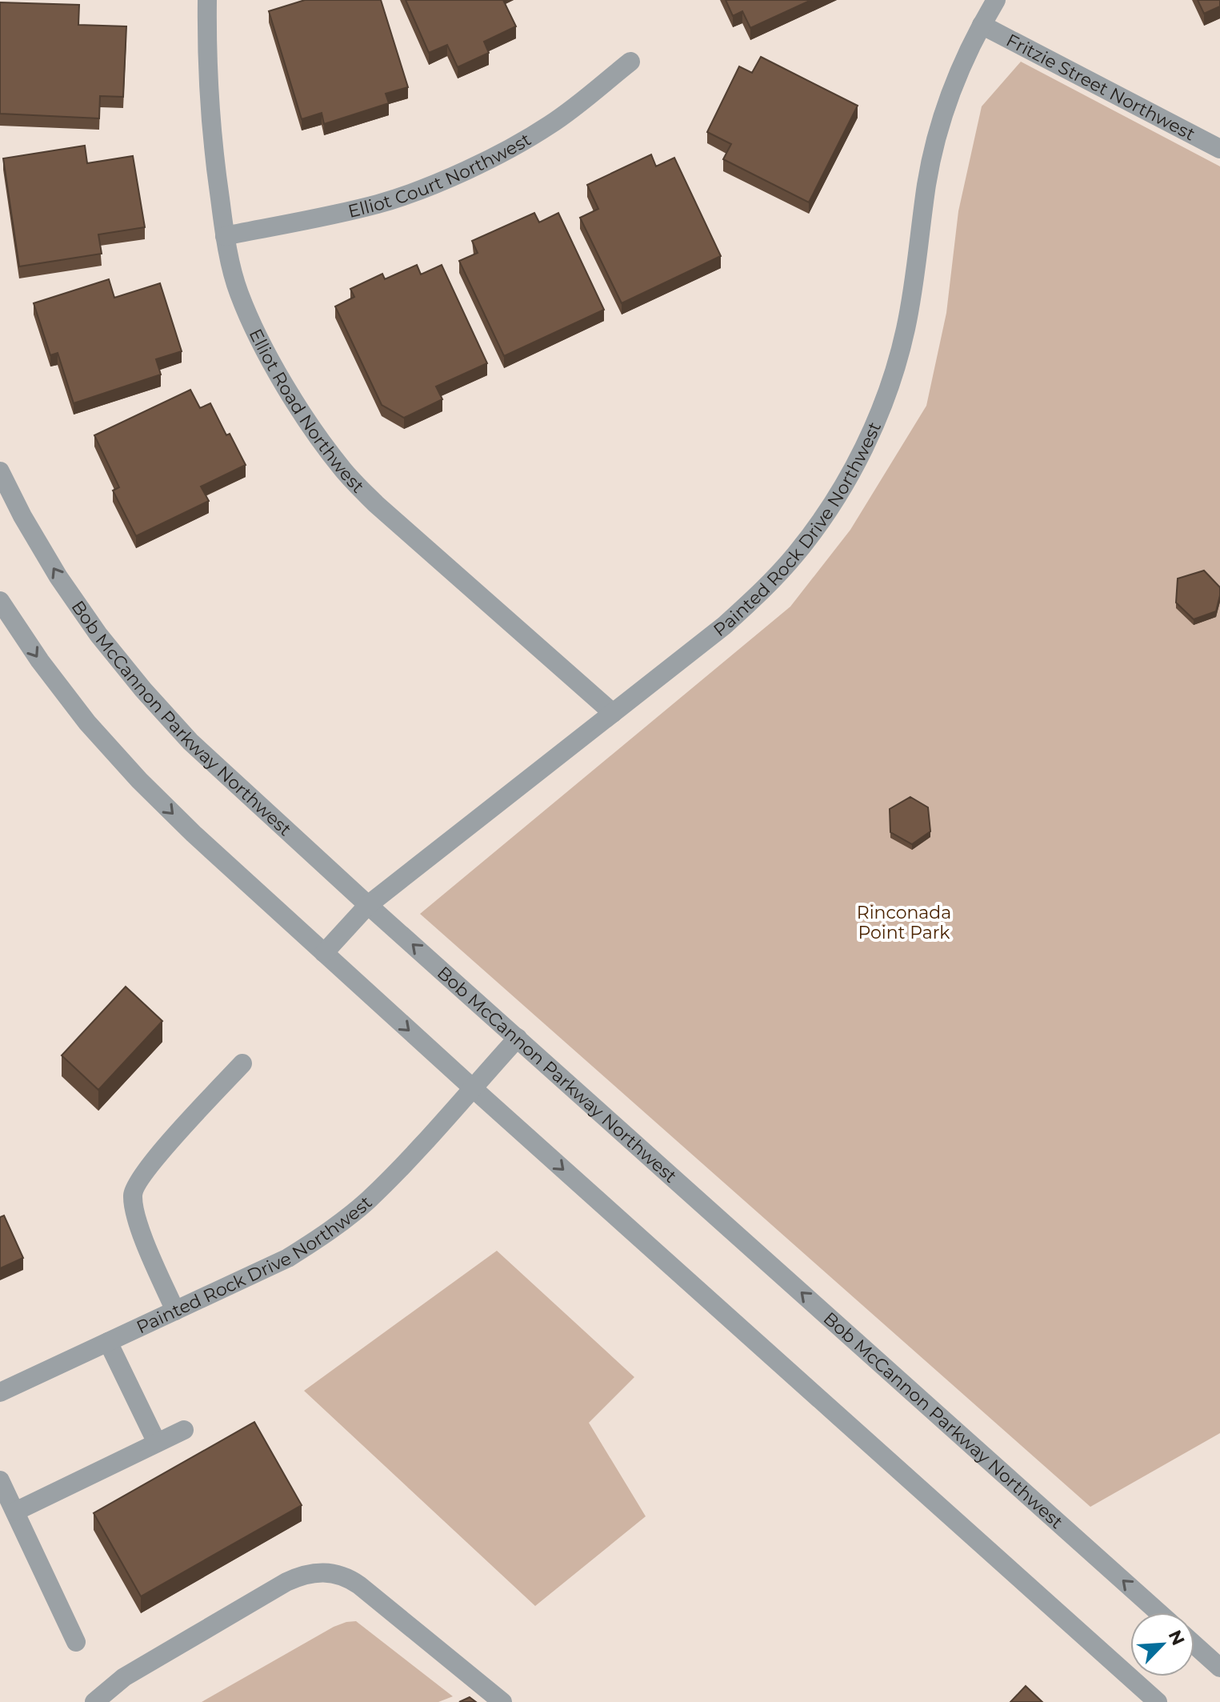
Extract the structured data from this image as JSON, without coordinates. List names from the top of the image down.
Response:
{
  "streets": {
    "street": [
      "Fritzie Street Northwest",
      "Elliot Court Northwest",
      "Elliot Road Northwest",
      "Painted Rock Drive Northwest",
      "Bob McCannon Parkway Northwest"
    ]
  },
  "crossings": [
    ["Fritzie Street Northwest", "Painted Rock Drive Northwest"],
    ["Elliot Court Northwest", "Elliot Road Northwest"],
    ["Elliot Road Northwest", "Painted Rock Drive Northwest"],
    ["Painted Rock Drive Northwest", "Bob McCannon Parkway Northwest"]
  ],
  "parks": ["Rinconada Point Park"],
  "north": "top right"
}
